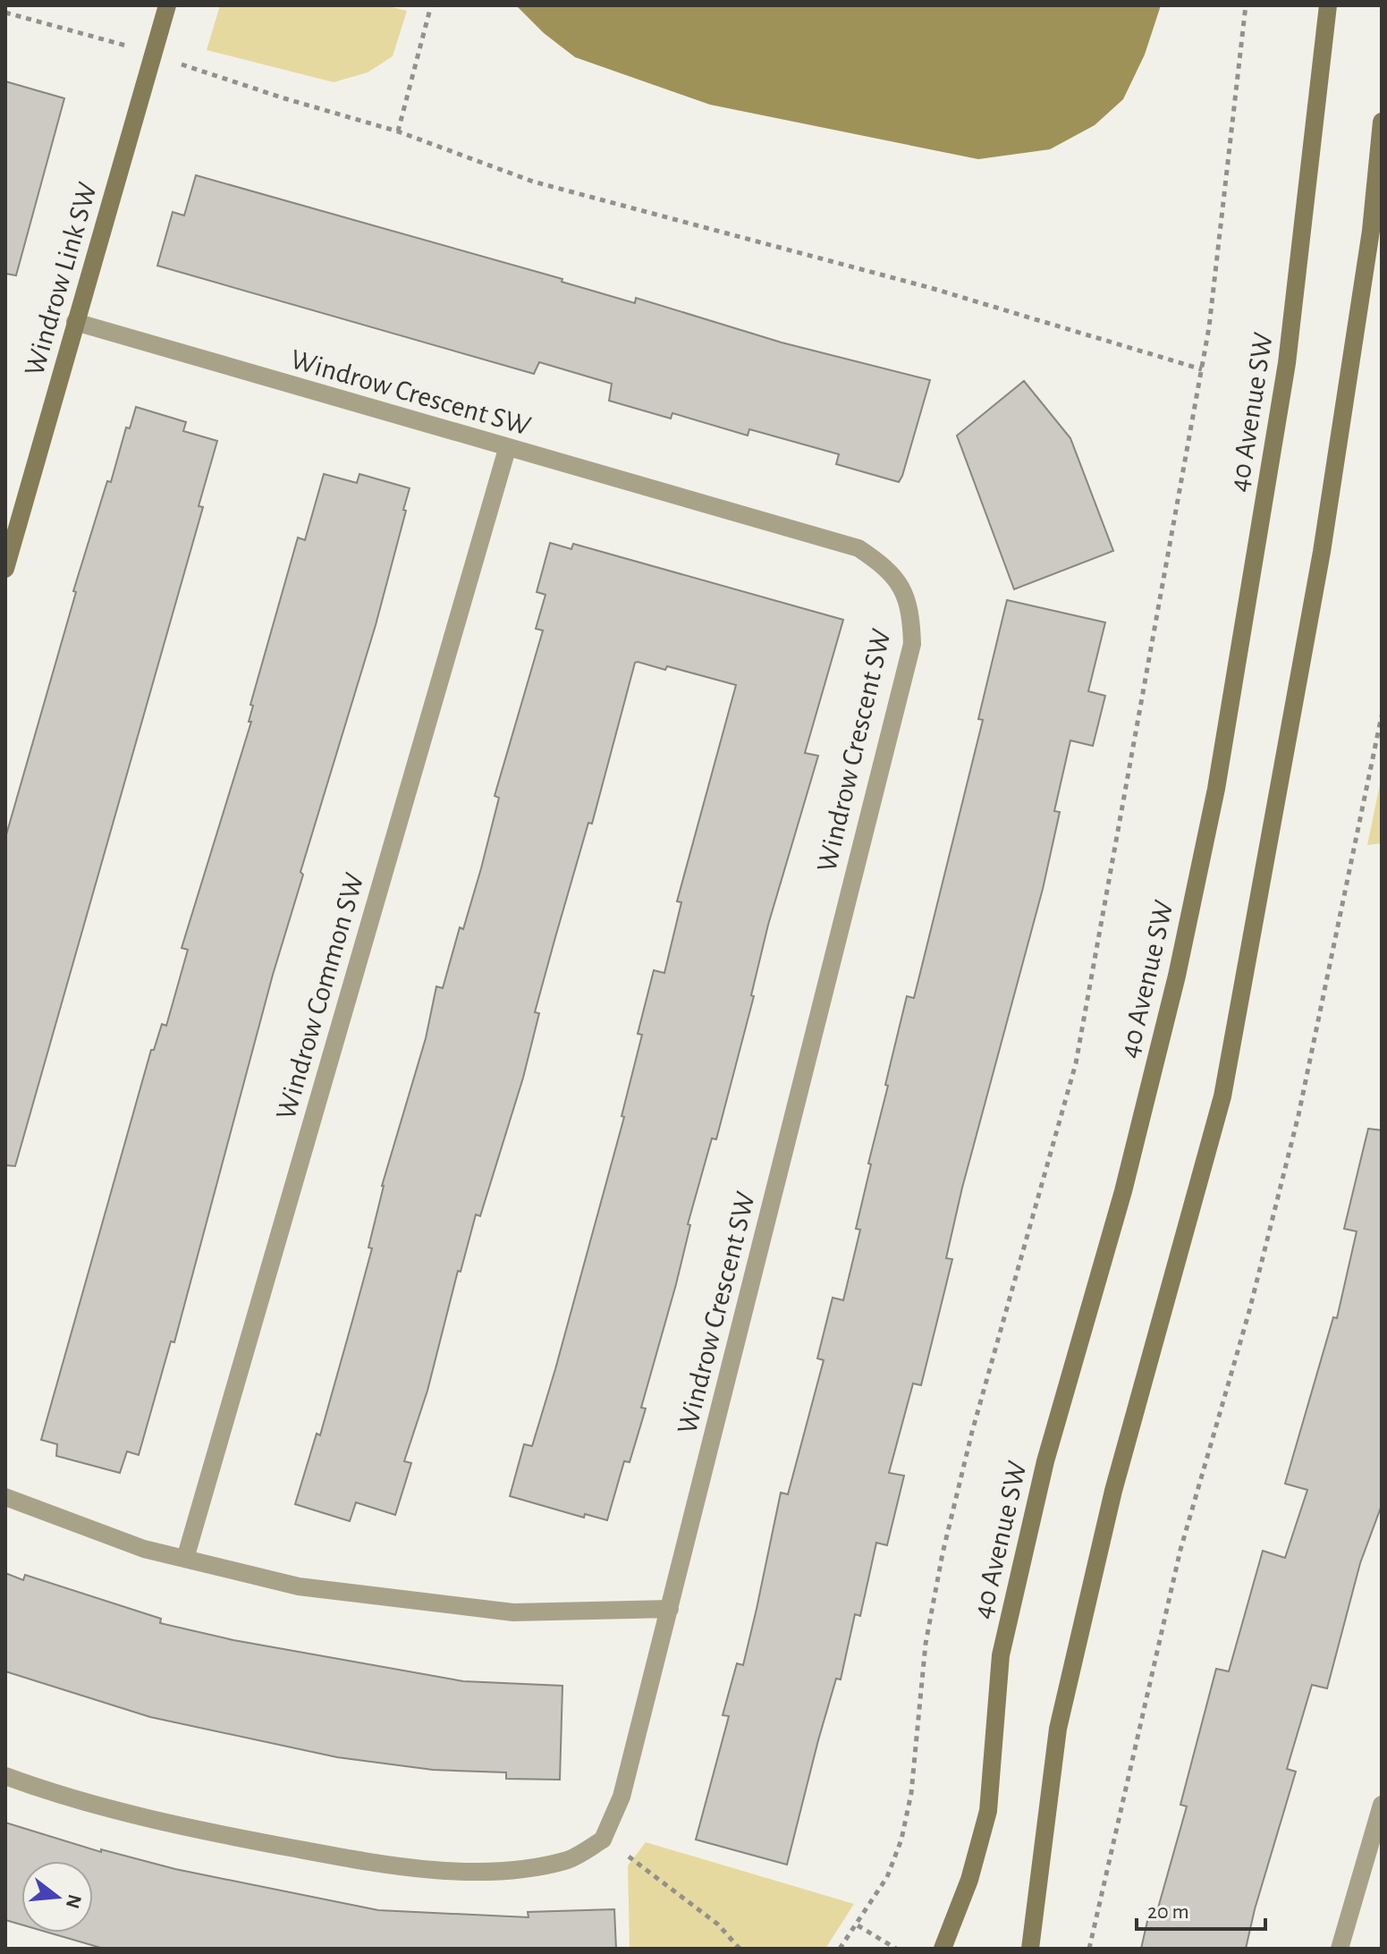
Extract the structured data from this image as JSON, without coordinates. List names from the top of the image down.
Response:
{
  "streets": {
    "main road": ["Windrow Link SW", "40 Avenue SW"],
    "street": ["Windrow Crescent SW", "Windrow Common SW"]
  },
  "crossings": [
    ["Windrow Link SW", "Windrow Crescent SW"],
    ["Windrow Crescent SW", "Windrow Common SW"]
  ],
  "scale_bar": "20 m",
  "north": "right"
}
